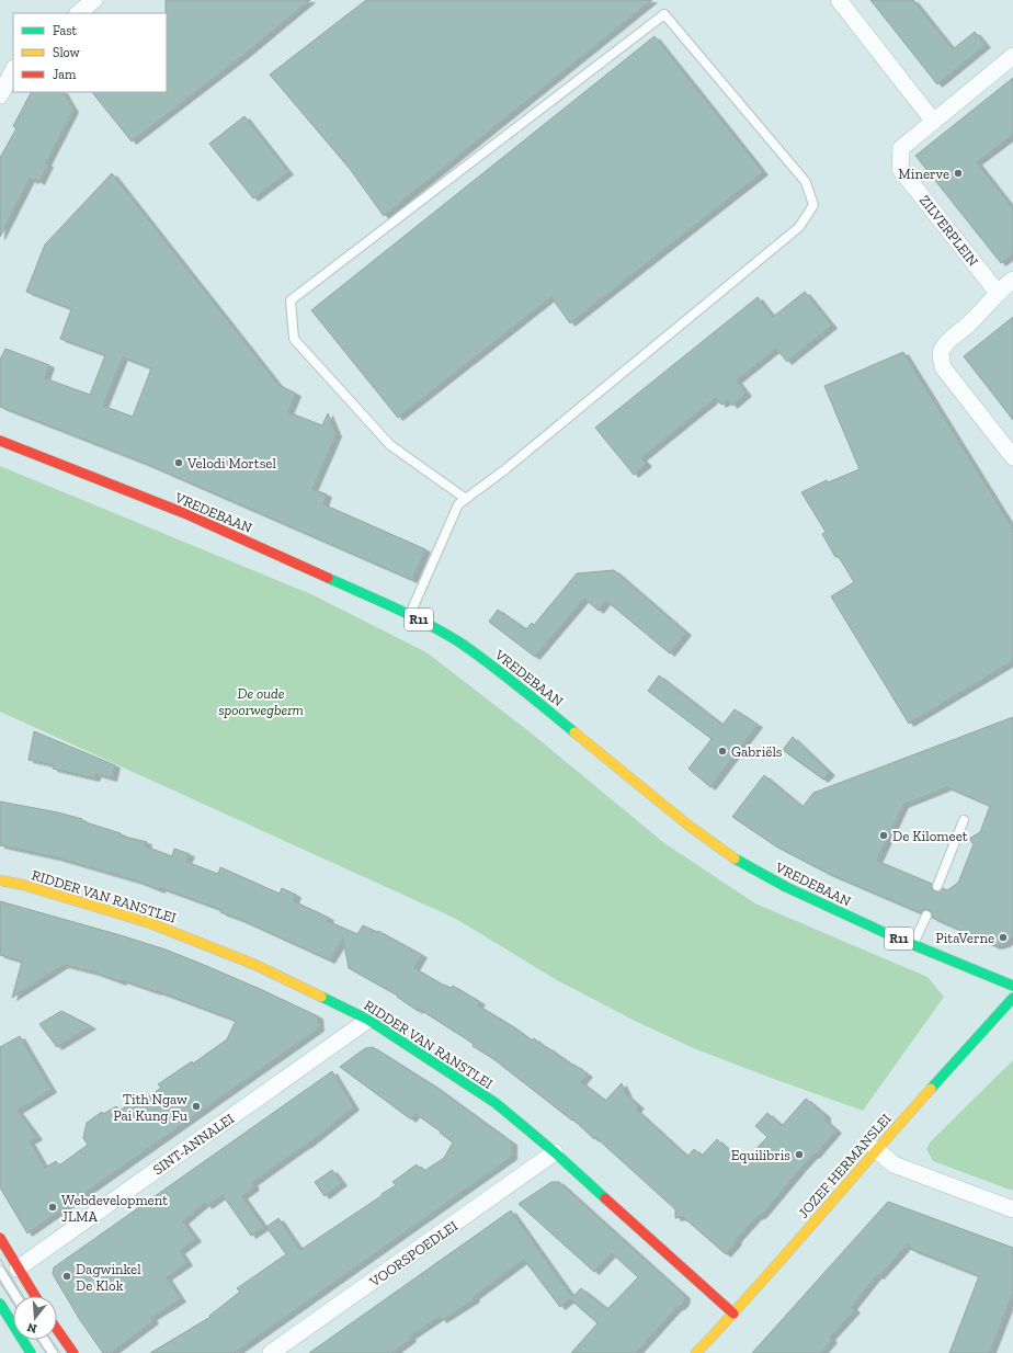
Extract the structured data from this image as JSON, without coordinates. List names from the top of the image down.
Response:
{
  "streets": {
    "main road": [
      "VREDEBAAN",
      "R11",
      "RIDDER VAN RANSTLEI",
      "JOZEF HERMANSLEI"
    ],
    "street": ["ZILVERPLEIN", "SINT-ANNALEI", "VOORSPOEDLEI"]
  },
  "crossings": [
    ["RIDDER VAN RANSTLEI", "SINT-ANNALEI"],
    ["RIDDER VAN RANSTLEI", "JOZEF HERMANSLEI"],
    ["RIDDER VAN RANSTLEI", "VOORSPOEDLEI"]
  ],
  "parks": ["De oude spoorwegberm"],
  "places": [
    "Minerve",
    "Velodi Mortsel",
    "Gabriëls",
    "De Kilomeet",
    "PitaVerne",
    "Tith Ngaw Pai Kung Fu",
    "Equilibris",
    "Webdevelopment JLMA",
    "Dagwinkel De Klok"
  ],
  "legend": ["Fast", "Slow", "Jam"],
  "north": "bottom"
}
